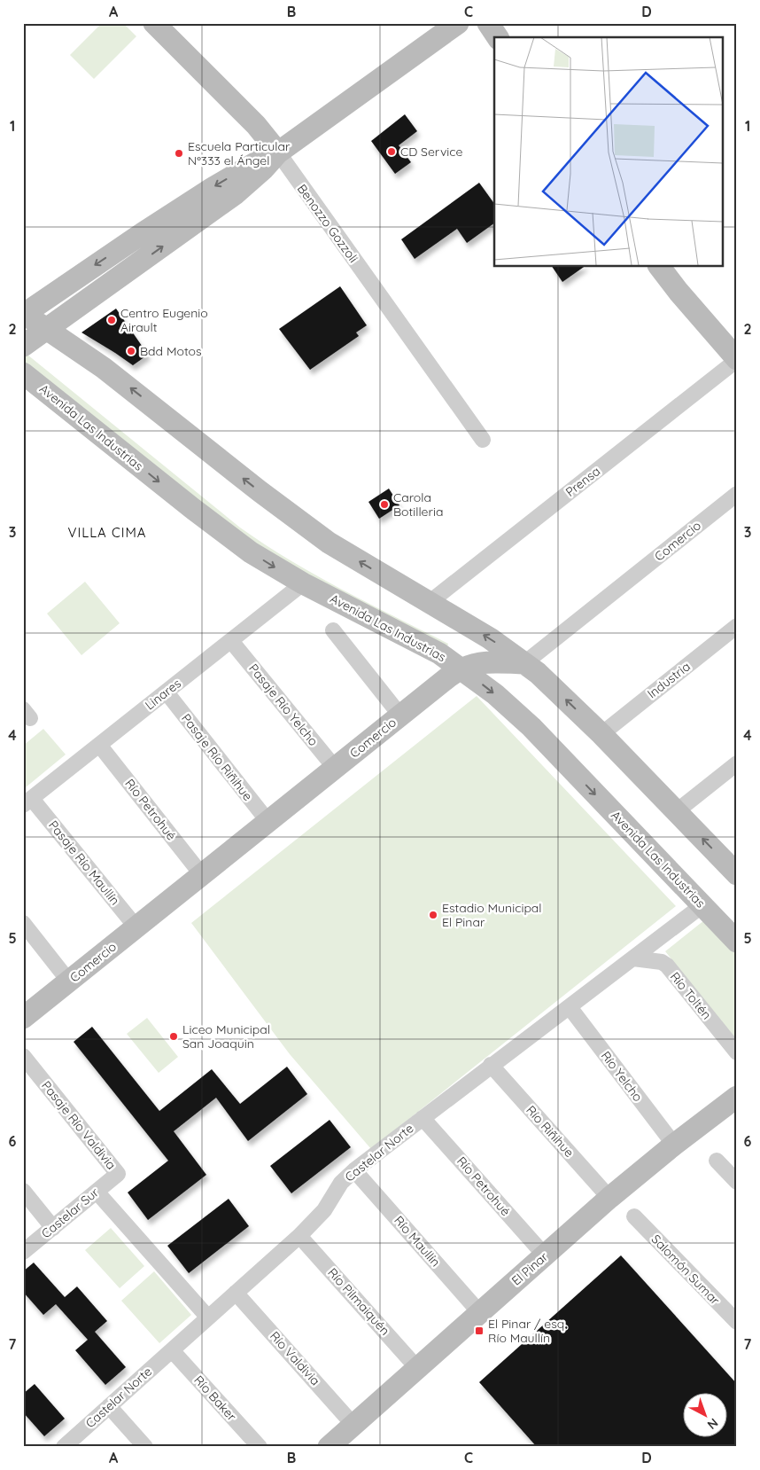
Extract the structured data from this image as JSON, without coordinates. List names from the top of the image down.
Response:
{
  "streets": {
    "main road": [
      "Benozzo Gozzoli",
      "Avenida Las Industrias",
      "Comercio",
      "El Pinar"
    ],
    "street": [
      "Prensa",
      "Industria",
      "Linares",
      "Pasaje Río Yelcho",
      "Pasaje Río Riñihue",
      "Río Petrohué",
      "Pasaje Río Maullín",
      "Río Toltén",
      "Río Yelcho",
      "Pasaje Río Valdivia",
      "Río Riñihue",
      "Castelar Norte",
      "Castelar Sur",
      "Río Maullín",
      "Salomón Sumar",
      "Río Pilmaiquén",
      "Río Valdivia",
      "Río Baker"
    ]
  },
  "crossings": [
    ["Avenida Las Industrias", "Comercio"],
    ["Avenida Las Industrias", "Linares"],
    ["Avenida Las Industrias", "Castelar Norte"],
    ["Comercio", "Pasaje Río Yelcho"],
    ["Comercio", "Pasaje Río Riñihue"],
    ["Comercio", "Río Petrohué"],
    ["Comercio", "Pasaje Río Maullín"],
    ["Linares", "Pasaje Río Yelcho"],
    ["Linares", "Pasaje Río Riñihue"],
    ["Linares", "Río Petrohué"],
    ["Linares", "Pasaje Río Maullín"],
    ["Río Petrohué", "Castelar Norte"],
    ["Río Petrohué", "El Pinar"],
    ["Río Toltén", "Castelar Norte"],
    ["Río Yelcho", "Castelar Norte"],
    ["Río Yelcho", "El Pinar"],
    ["Pasaje Río Valdivia", "Castelar Sur"],
    ["Río Riñihue", "Castelar Norte"],
    ["Río Riñihue", "El Pinar"],
    ["Castelar Norte", "Río Maullín"],
    ["Castelar Norte", "Río Pilmaiquén"],
    ["Castelar Norte", "Río Valdivia"],
    ["Castelar Norte", "Río Baker"],
    ["Río Maullín", "El Pinar"],
    ["El Pinar", "Río Pilmaiquén"],
    ["El Pinar", "Río Valdivia"]
  ],
  "districts": ["VILLA CIMA"],
  "places": {
    "other": [
      "CD Service",
      "Escuela Particular N°333 el Ángel",
      "Centro Eugenio Airault",
      "Bdd Motos",
      "Carola Botilleria",
      "Estadio Municipal El Pinar",
      "Liceo Municipal San Joaquin"
    ],
    "transit": ["El Pinar / esq. Río Maullín"]
  },
  "north": "bottom right",
  "grid": {
    "columns": [
      "A",
      "B",
      "C",
      "D"
    ],
    "rows": [
      "1",
      "2",
      "3",
      "4",
      "5",
      "6",
      "7"
    ]
  }
}
